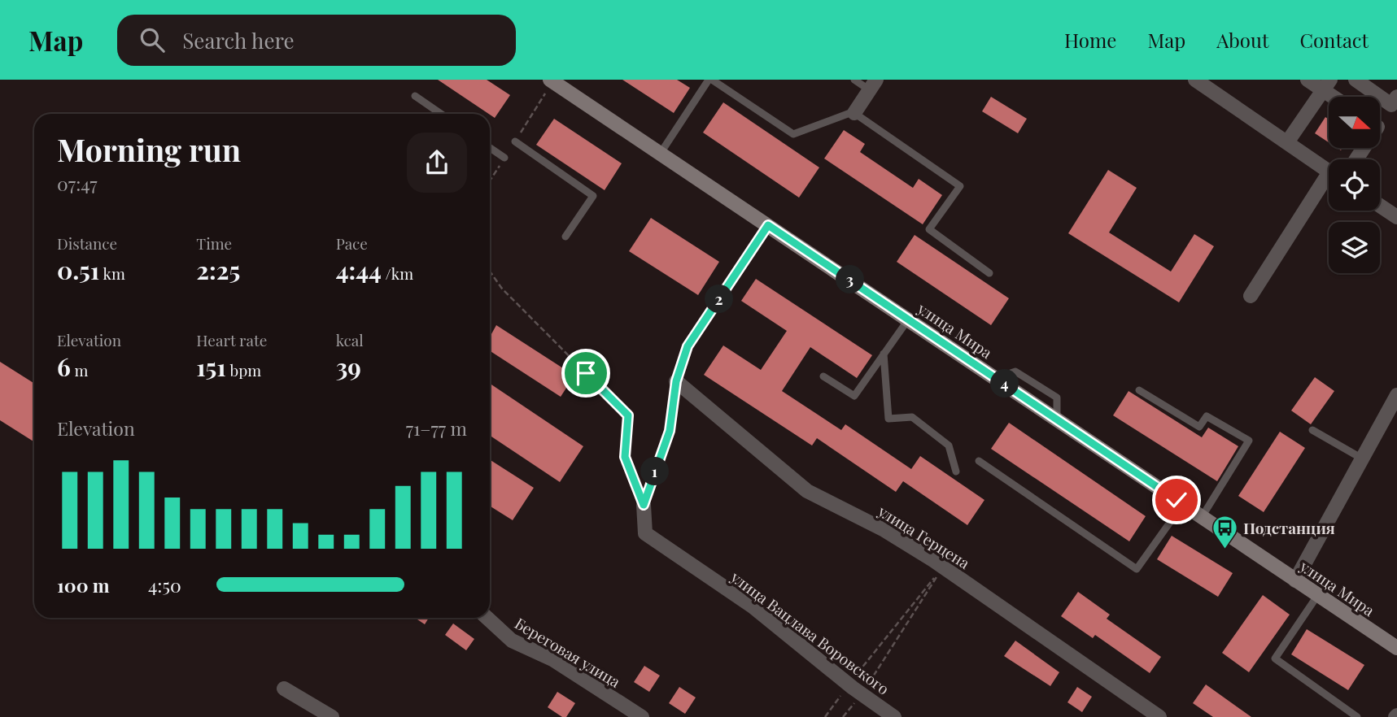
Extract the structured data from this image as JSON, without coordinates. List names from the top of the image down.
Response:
{
  "streets": {
    "main road": ["улица Мира"],
    "street": ["улица Герцена", "улица Вацлава Воровского", "Береговая улица"]
  },
  "places": {
    "bus stop": ["Подстанция"]
  },
  "north": "right",
  "page": {
    "header": "Map",
    "search": "Search here",
    "nav": [
      "Home",
      "Map",
      "About",
      "Contact"
    ],
    "heading": ["Morning run", "07:47"],
    "stats": [
      ["Distance", "0.51 km"],
      ["Time", "2:25"],
      ["Pace", "4:44 /km"],
      ["Elevation", "6 m"],
      ["Heart rate", "151 bpm"],
      ["kcal", "39"]
    ],
    "pins": [
      "3",
      "2",
      "4",
      "1"
    ],
    "chart": ["Elevation", "71–77 m"],
    "list": [
      {
        "name": "100 m",
        "note": "4:50"
      }
    ]
  }
}
